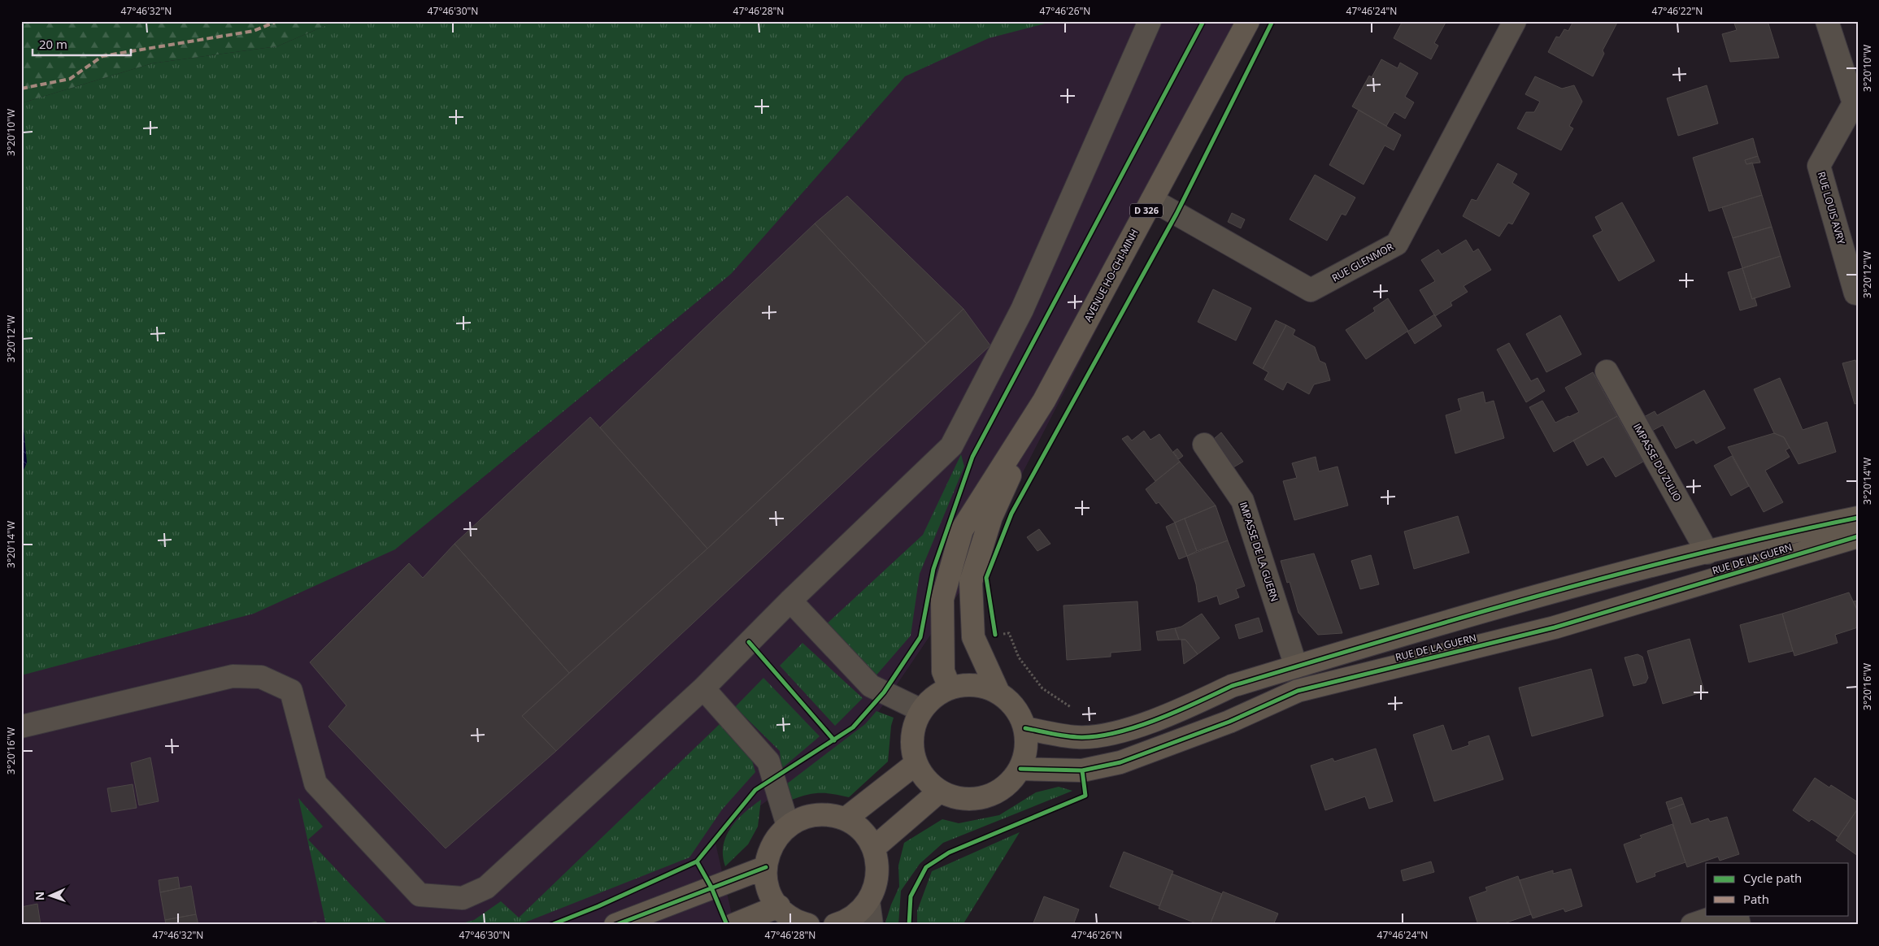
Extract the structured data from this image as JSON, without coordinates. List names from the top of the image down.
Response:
{
  "streets": {
    "main road": ["D 326", "AVENUE HO-CHI-MINH", "RUE DE LA GUERN"],
    "street": [
      "RUE LOUIS AVRY",
      "RUE GLENMOR",
      "IMPASSE DU ZULIO",
      "IMPASSE DE LA GUERN"
    ]
  },
  "crossings": [
    ["RUE GLENMOR", "AVENUE HO-CHI-MINH"],
    ["AVENUE HO-CHI-MINH", "RUE DE LA GUERN"],
    ["IMPASSE DU ZULIO", "RUE DE LA GUERN"],
    ["IMPASSE DE LA GUERN", "RUE DE LA GUERN"]
  ],
  "legend": ["Cycle path", "Path"],
  "scale_bar": "20 m",
  "north": "left",
  "coordinates": [
    "47°46'32\"N",
    "47°46'30\"N",
    "47°46'28\"N",
    "47°46'26\"N",
    "47°46'24\"N",
    "47°46'22\"N",
    "3°20'10\"W",
    "3°20'12\"W",
    "3°20'14\"W",
    "3°20'16\"W"
  ]
}
